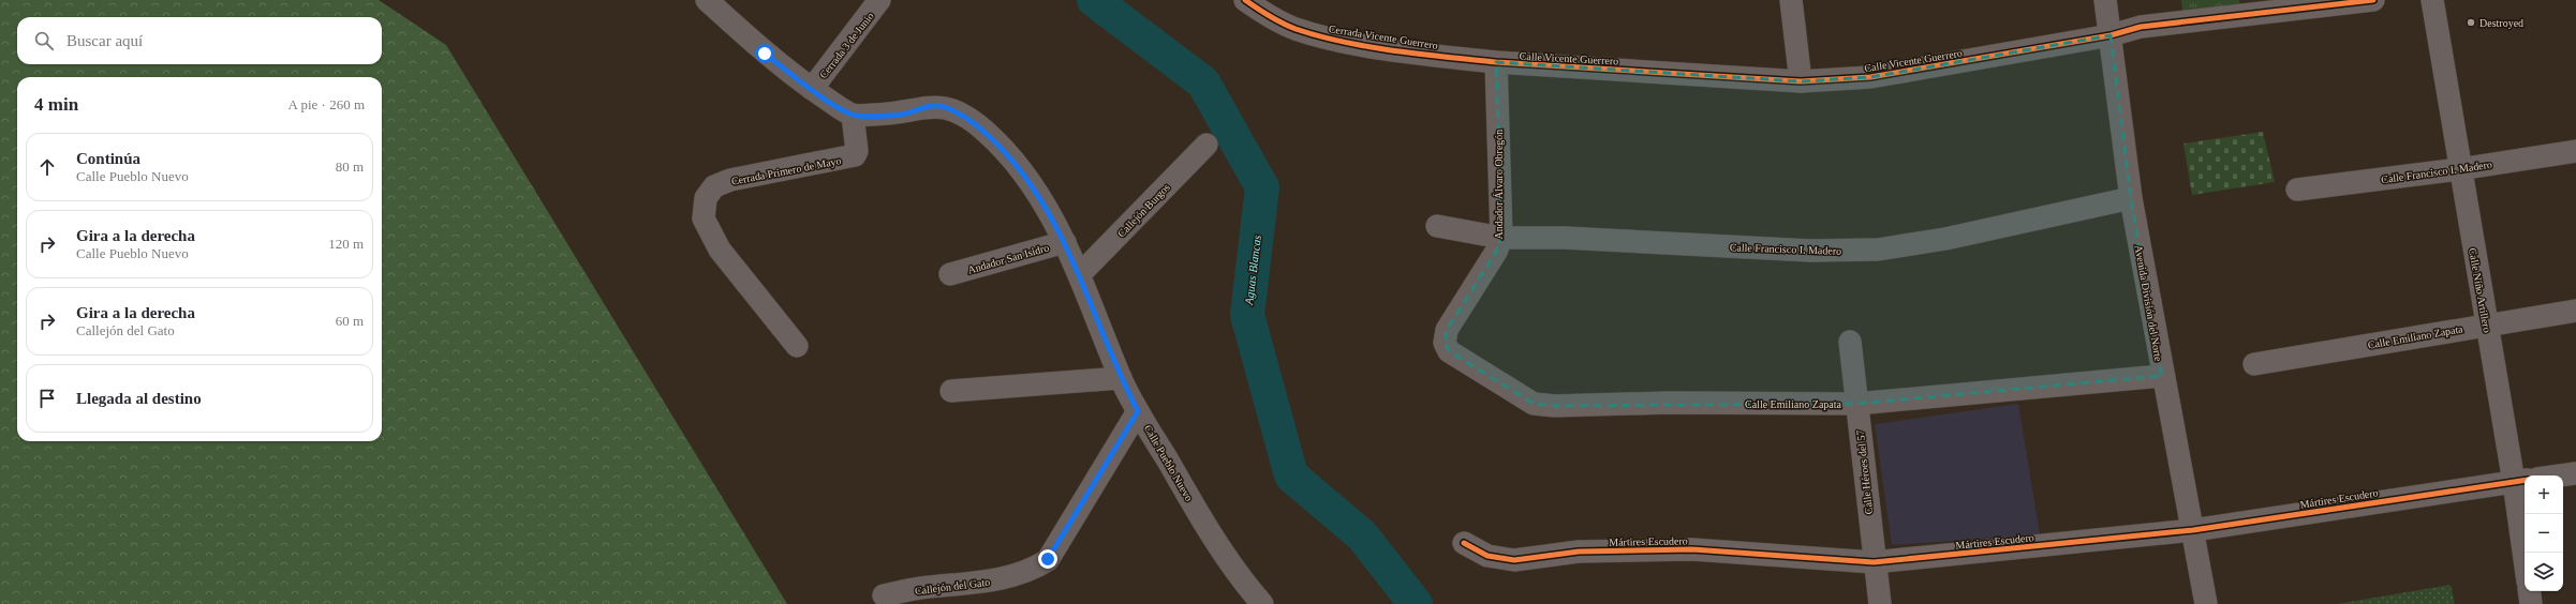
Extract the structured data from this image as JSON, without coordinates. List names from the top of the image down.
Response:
{
  "streets": {
    "street": [
      "Cerrada Vicente Guerrero",
      "Cerrada 3 de Junio",
      "Calle Vicente Guerrero",
      "Cerrada Primero de Mayo",
      "Calle Francisco I. Madero",
      "Andador Álvaro Obregón",
      "Callejón Burgos",
      "Andador San Isidro",
      "Calle Niño Artillero",
      "Avenida División del Norte",
      "Calle Emiliano Zapata",
      "Calle Pueblo Nuevo",
      "Calle Héroes del 57",
      "Mártires Escudero",
      "Callejón del Gato"
    ]
  },
  "crossings": [
    ["Cerrada Vicente Guerrero", "Calle Vicente Guerrero"],
    ["Calle Vicente Guerrero", "Andador Álvaro Obregón"],
    ["Calle Vicente Guerrero", "Avenida División del Norte"],
    ["Cerrada Primero de Mayo", "Calle Pueblo Nuevo"],
    ["Calle Francisco I. Madero", "Andador Álvaro Obregón"],
    ["Calle Francisco I. Madero", "Calle Niño Artillero"],
    ["Calle Francisco I. Madero", "Avenida División del Norte"],
    ["Andador Álvaro Obregón", "Calle Emiliano Zapata"],
    ["Callejón Burgos", "Calle Pueblo Nuevo"],
    ["Andador San Isidro", "Calle Pueblo Nuevo"],
    ["Calle Niño Artillero", "Calle Emiliano Zapata"],
    ["Calle Niño Artillero", "Mártires Escudero"],
    ["Avenida División del Norte", "Calle Emiliano Zapata"],
    ["Avenida División del Norte", "Mártires Escudero"],
    ["Calle Emiliano Zapata", "Calle Héroes del 57"],
    ["Calle Pueblo Nuevo", "Callejón del Gato"],
    ["Calle Héroes del 57", "Mártires Escudero"]
  ],
  "water": ["Aguas Blancas"],
  "places": ["Destroyed"],
  "page": {
    "search": "Buscar aquí",
    "heading": ["4 min", "A pie · 260 m"],
    "list": [
      ["Continúa", "Calle Pueblo Nuevo", "80 m"],
      ["Gira a la derecha", "Calle Pueblo Nuevo", "120 m"],
      ["Gira a la derecha", "Callejón del Gato", "60 m"],
      "Llegada al destino"
    ],
    "map_buttons": ["+", "−"]
  }
}
